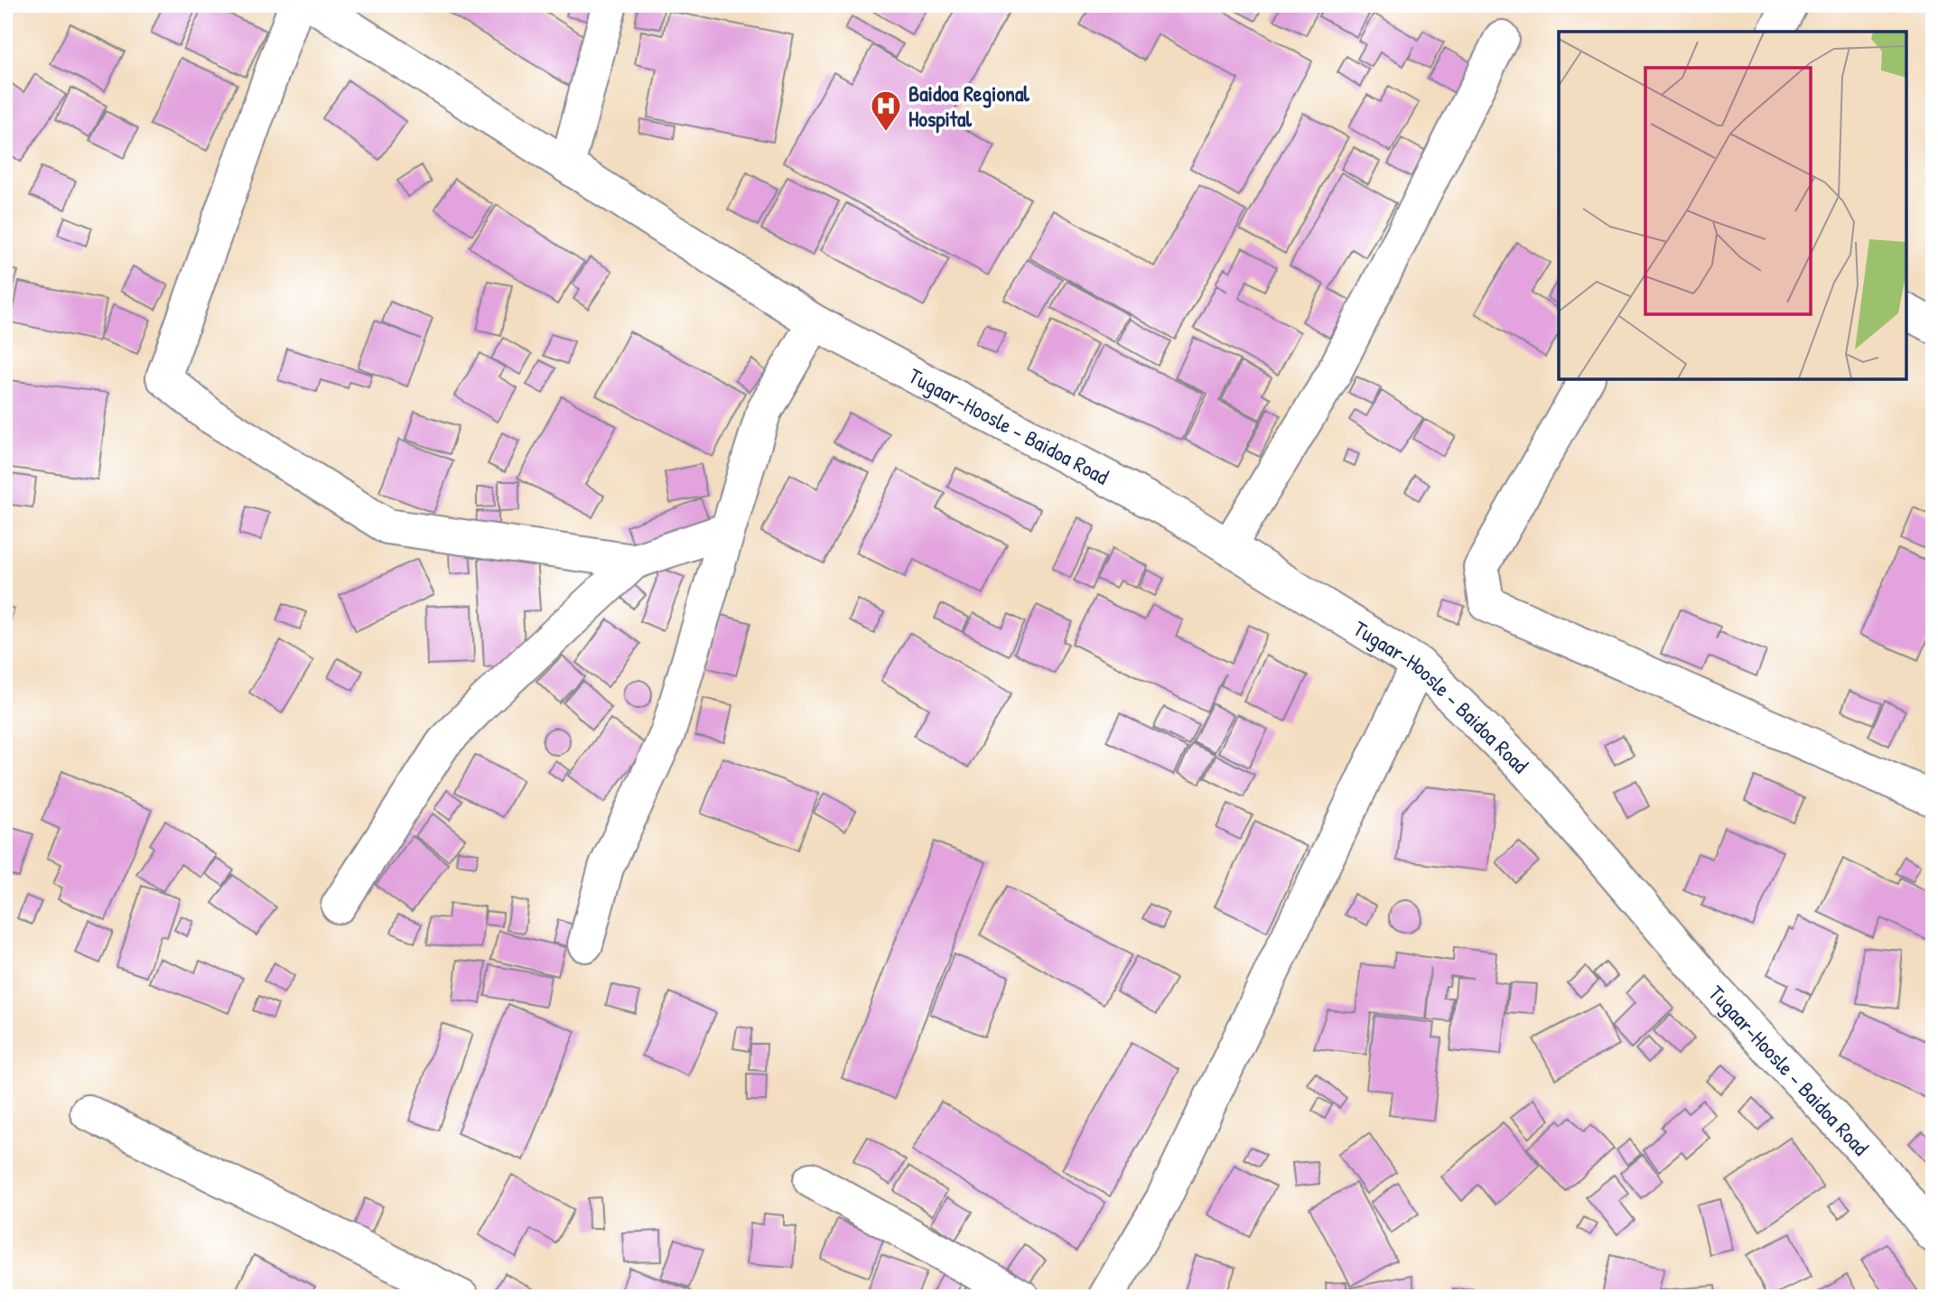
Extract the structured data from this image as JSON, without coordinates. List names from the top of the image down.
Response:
{
  "streets": {
    "street": ["Tugaar-Hoosle - Baidoa Road"]
  },
  "places": {
    "hospital": ["Baidoa Regional Hospital"]
  }
}
